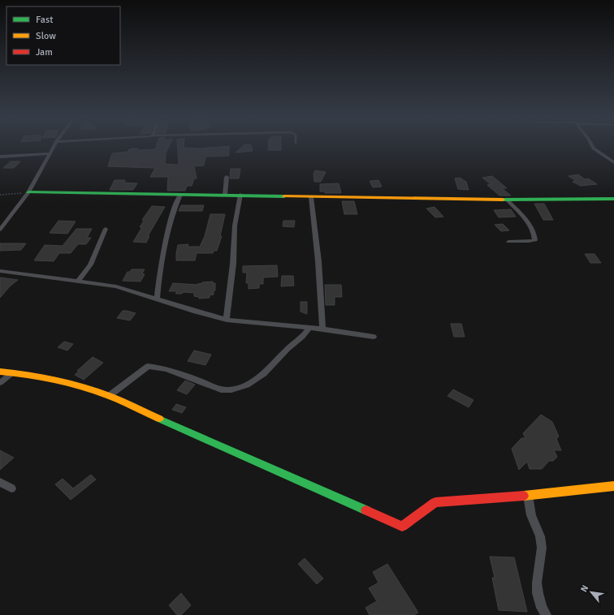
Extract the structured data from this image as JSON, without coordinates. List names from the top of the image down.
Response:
{
  "legend": ["Fast", "Slow", "Jam"],
  "north": "top left"
}
